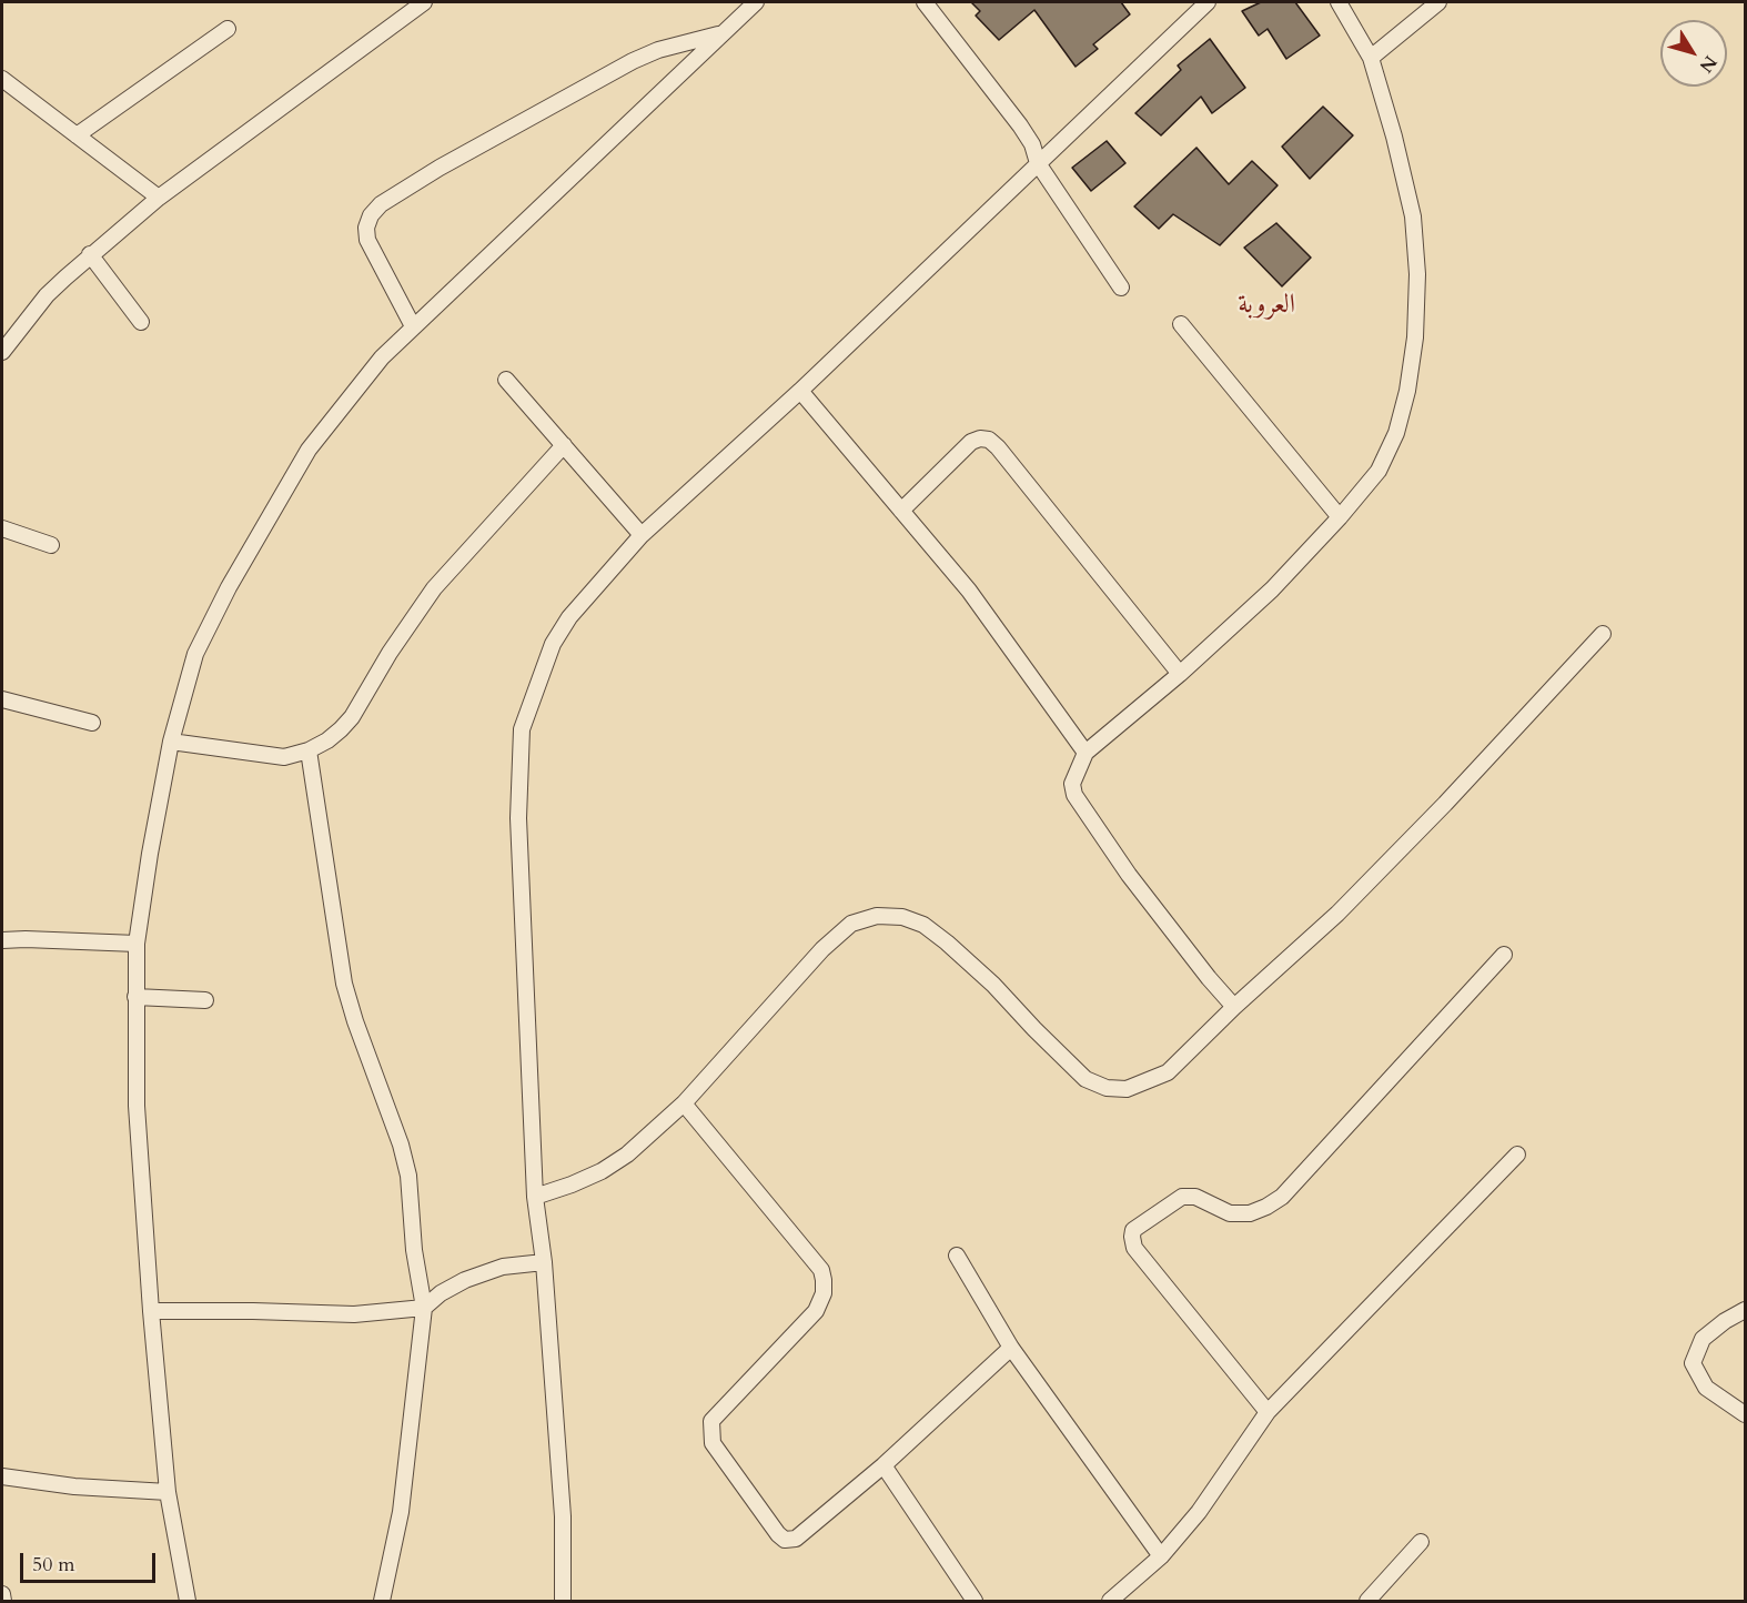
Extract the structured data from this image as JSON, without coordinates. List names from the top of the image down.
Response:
{
  "districts": ["العروبة"],
  "scale_bar": "50 m",
  "north": "bottom right"
}
